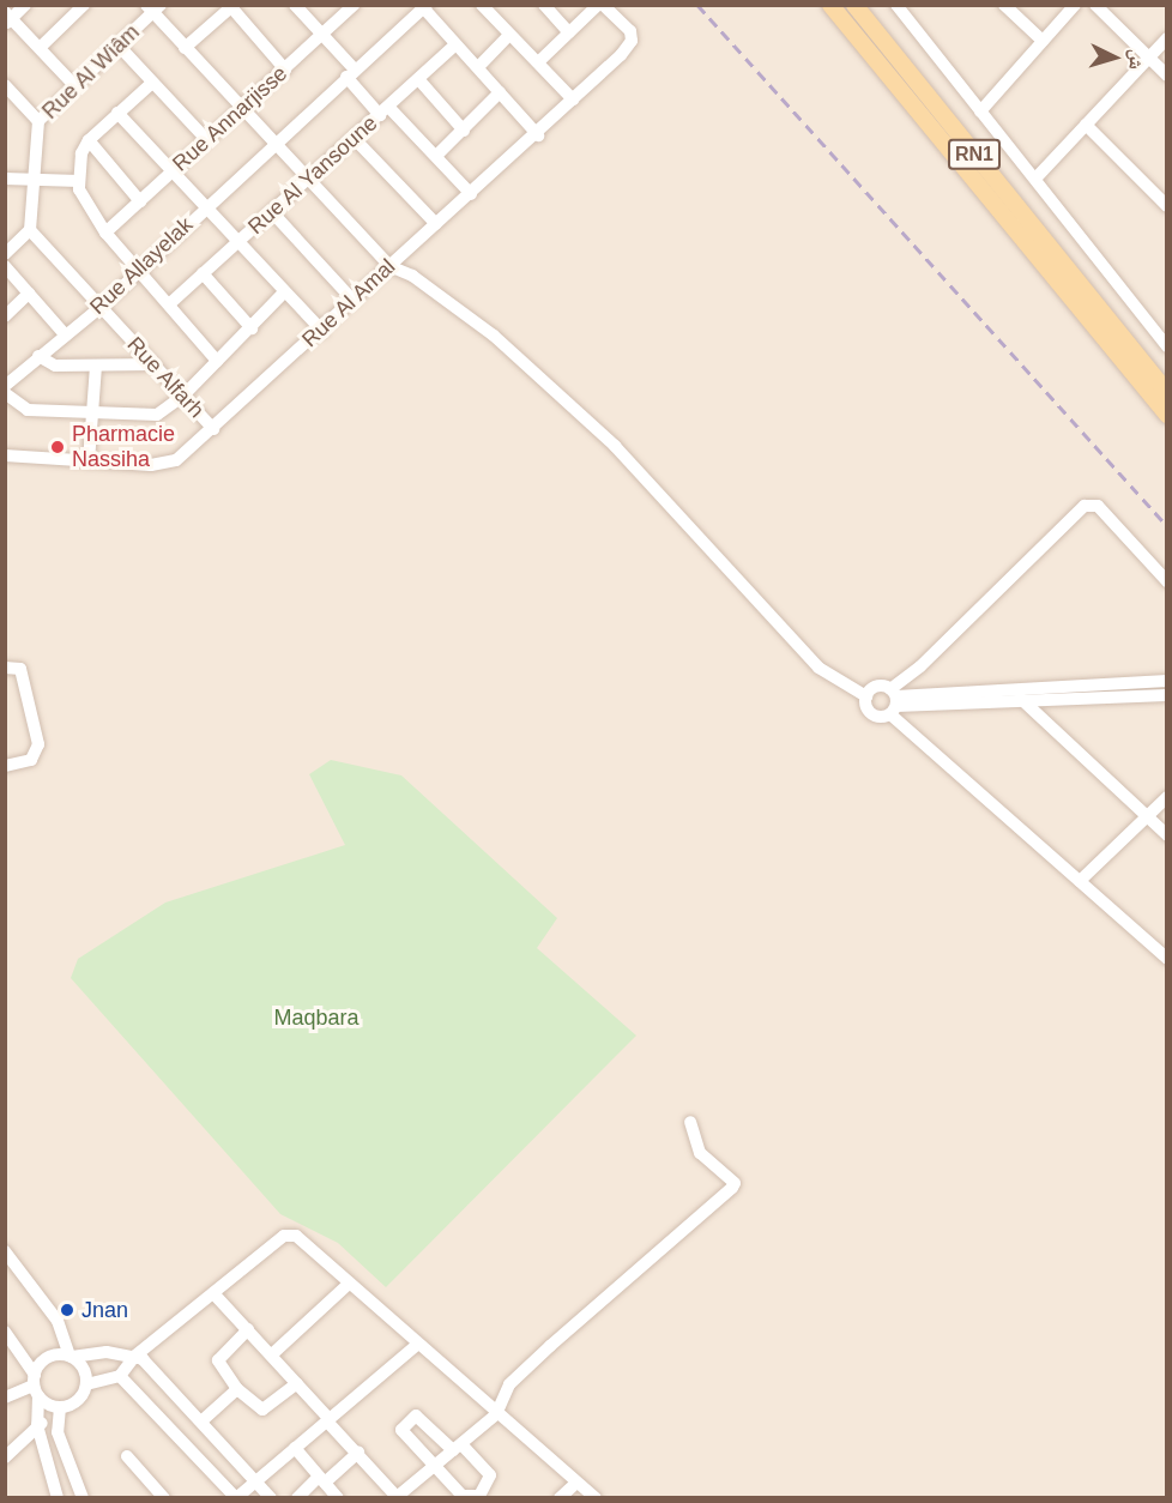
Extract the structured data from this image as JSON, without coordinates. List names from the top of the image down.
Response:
{
  "streets": {
    "main road": ["RN1"],
    "street": [
      "Rue Al Wiâm",
      "Rue Annarjisse",
      "Rue Al Yansoune",
      "Rue Allayelak",
      "Rue Al Amal",
      "Rue Alfarh"
    ]
  },
  "crossings": [
    ["Rue Al Wiâm", "Rue Alfarh"],
    ["Rue Allayelak", "Rue Alfarh"],
    ["Rue Al Amal", "Rue Alfarh"]
  ],
  "parks": ["Maqbara"],
  "places": ["Pharmacie Nassiha", "Jnan"],
  "north": "right"
}
